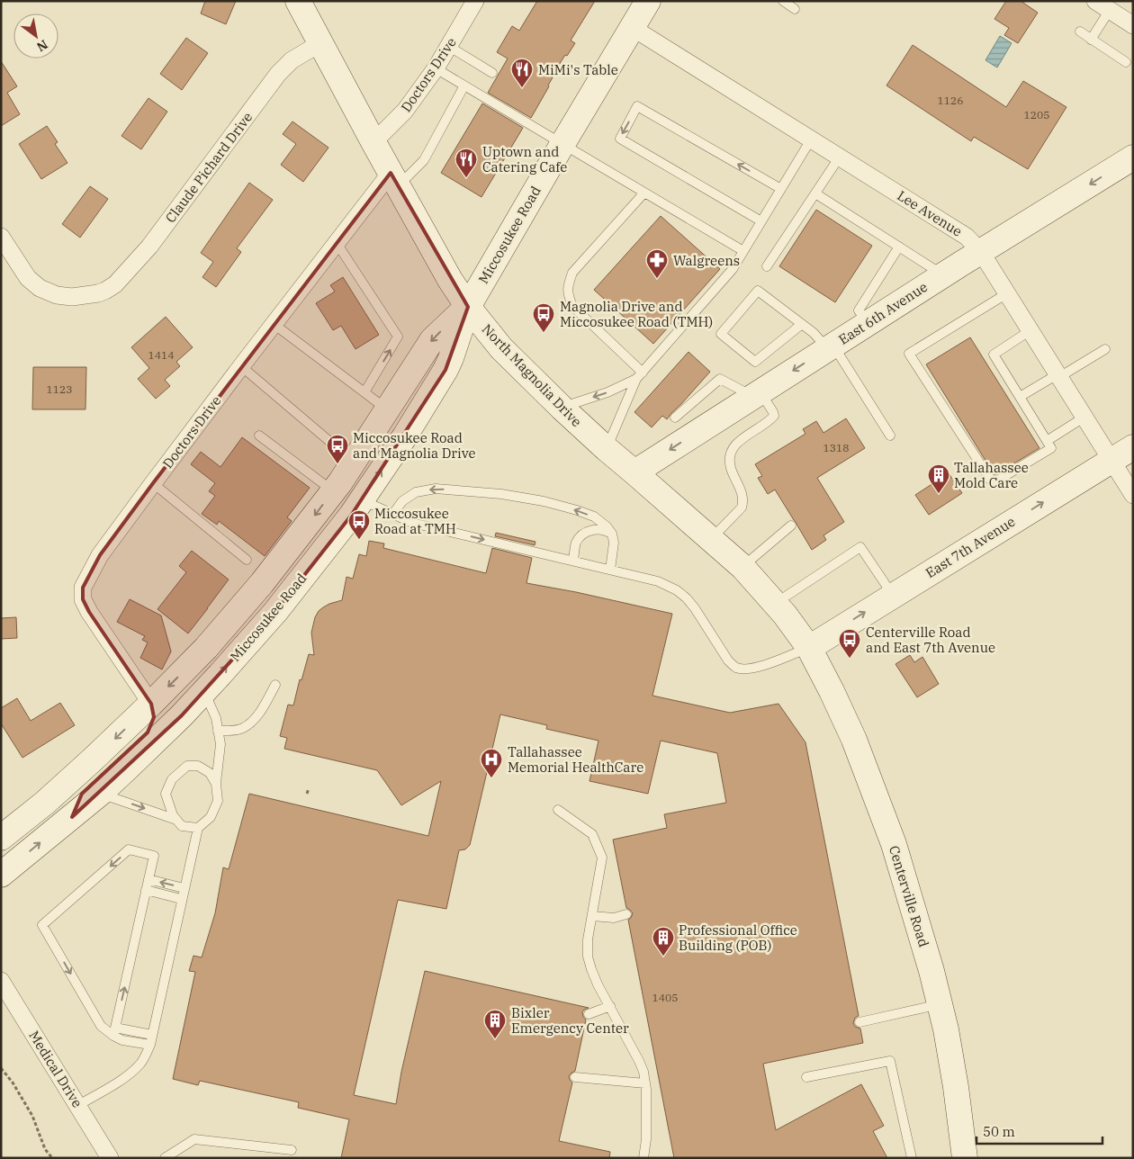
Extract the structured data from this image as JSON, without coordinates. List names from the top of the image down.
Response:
{
  "streets": {
    "street": [
      "Doctors Drive",
      "Claude Pichard Drive",
      "Lee Avenue",
      "Miccosukee Road",
      "East 6th Avenue",
      "North Magnolia Drive",
      "East 7th Avenue",
      "Centerville Road",
      "Medical Drive"
    ]
  },
  "crossings": [
    ["Doctors Drive", "Miccosukee Road"],
    ["Doctors Drive", "North Magnolia Drive"],
    ["Claude Pichard Drive", "North Magnolia Drive"],
    ["Lee Avenue", "Miccosukee Road"],
    ["Lee Avenue", "East 6th Avenue"],
    ["Lee Avenue", "East 7th Avenue"],
    ["Miccosukee Road", "North Magnolia Drive"],
    ["East 6th Avenue", "North Magnolia Drive"],
    ["North Magnolia Drive", "East 7th Avenue"],
    ["North Magnolia Drive", "Centerville Road"],
    ["East 7th Avenue", "Centerville Road"]
  ],
  "one_way": ["East 6th Avenue", "East 7th Avenue"],
  "places": {
    "restaurant": ["MiMi's Table", "Uptown and Catering Cafe"],
    "pharmacy": ["Walgreens"],
    "bus stop": [
      "Magnolia Drive and Miccosukee Road (TMH)",
      "Miccosukee Road and Magnolia Drive",
      "Miccosukee Road at TMH",
      "Centerville Road and East 7th Avenue"
    ],
    "building": ["Tallahassee Mold Care", "Professional Office Building (POB)", "Bixler Emergency Center"],
    "hospital": ["Tallahassee Memorial HealthCare"]
  },
  "house_numbers": [
    "1126",
    "1205",
    "1414",
    "1123",
    "1318",
    "1405"
  ],
  "scale_bar": "50 m",
  "north": "bottom right"
}
